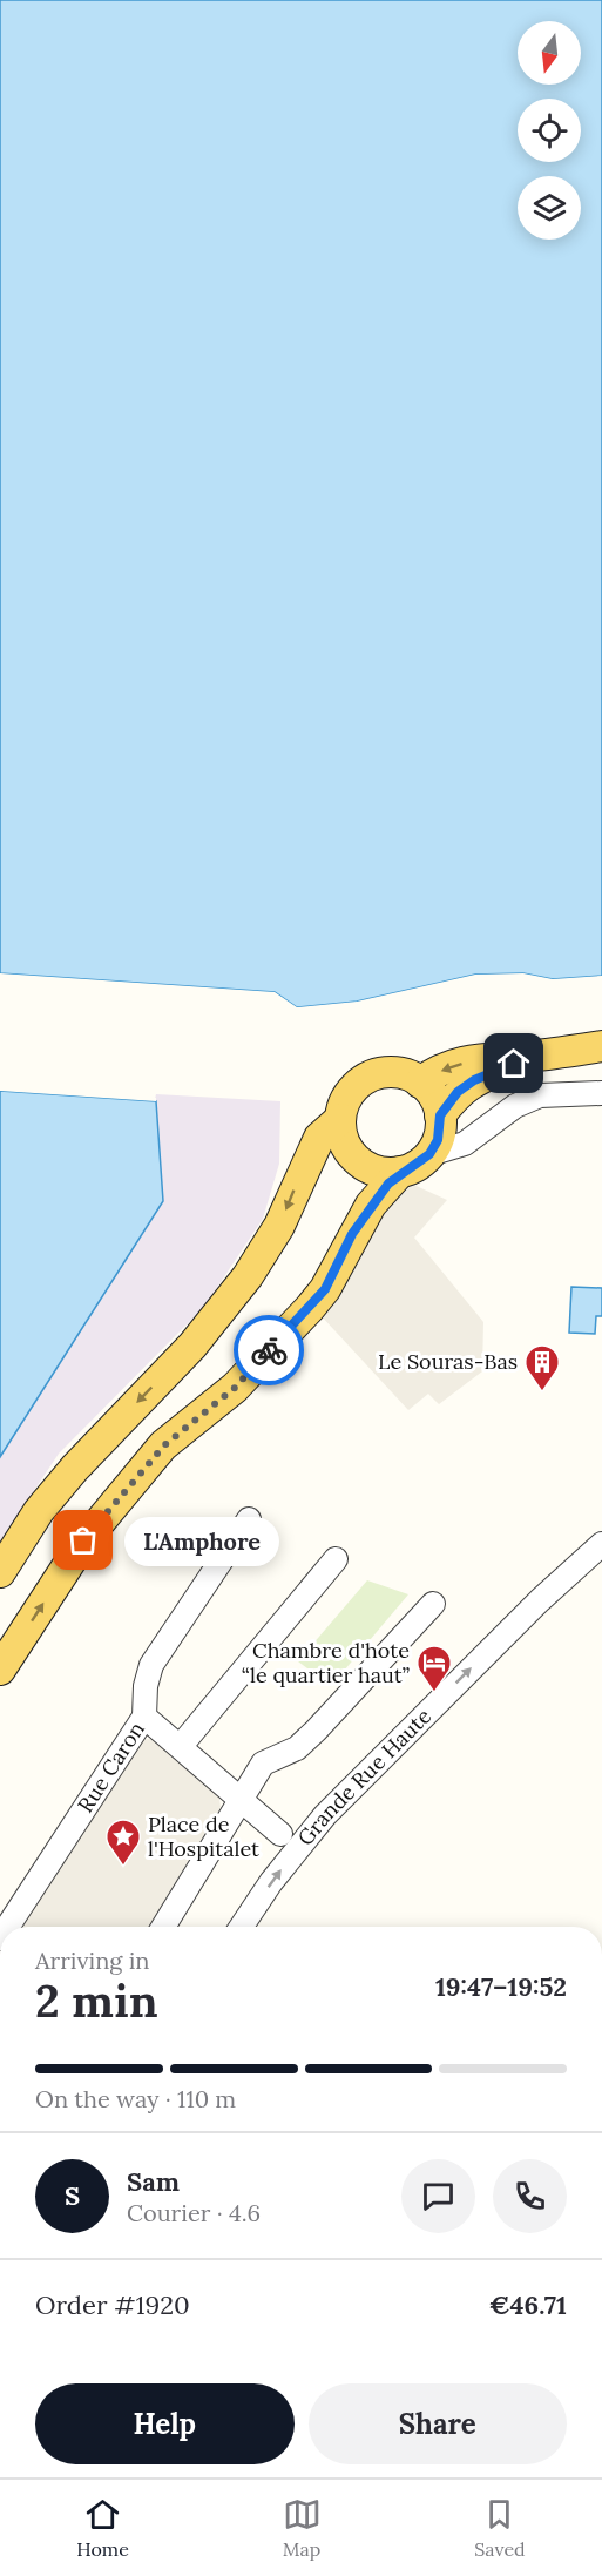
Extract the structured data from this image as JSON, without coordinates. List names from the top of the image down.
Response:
{
  "streets": {
    "street": ["Rue Caron", "Grande Rue Haute"]
  },
  "places": {
    "building": ["Le Souras-Bas"],
    "other": ["L'Amphore"],
    "hotel": ["Chambre d'hote “le quartier haut”"],
    "place": ["Place de l'Hospitalet"]
  },
  "north": "bottom",
  "page": {
    "bubble": "L'Amphore",
    "heading": ["2 min", "Arriving in", "19:47–19:52"],
    "panel": [
      "Sam",
      "Courier · 4.6",
      "Order #1920",
      "€46.71"
    ],
    "bar": "On the way · 110 m",
    "round": "S",
    "buttons": ["Help", "Share"],
    "tabs": ["Home", "Map", "Saved"]
  }
}
